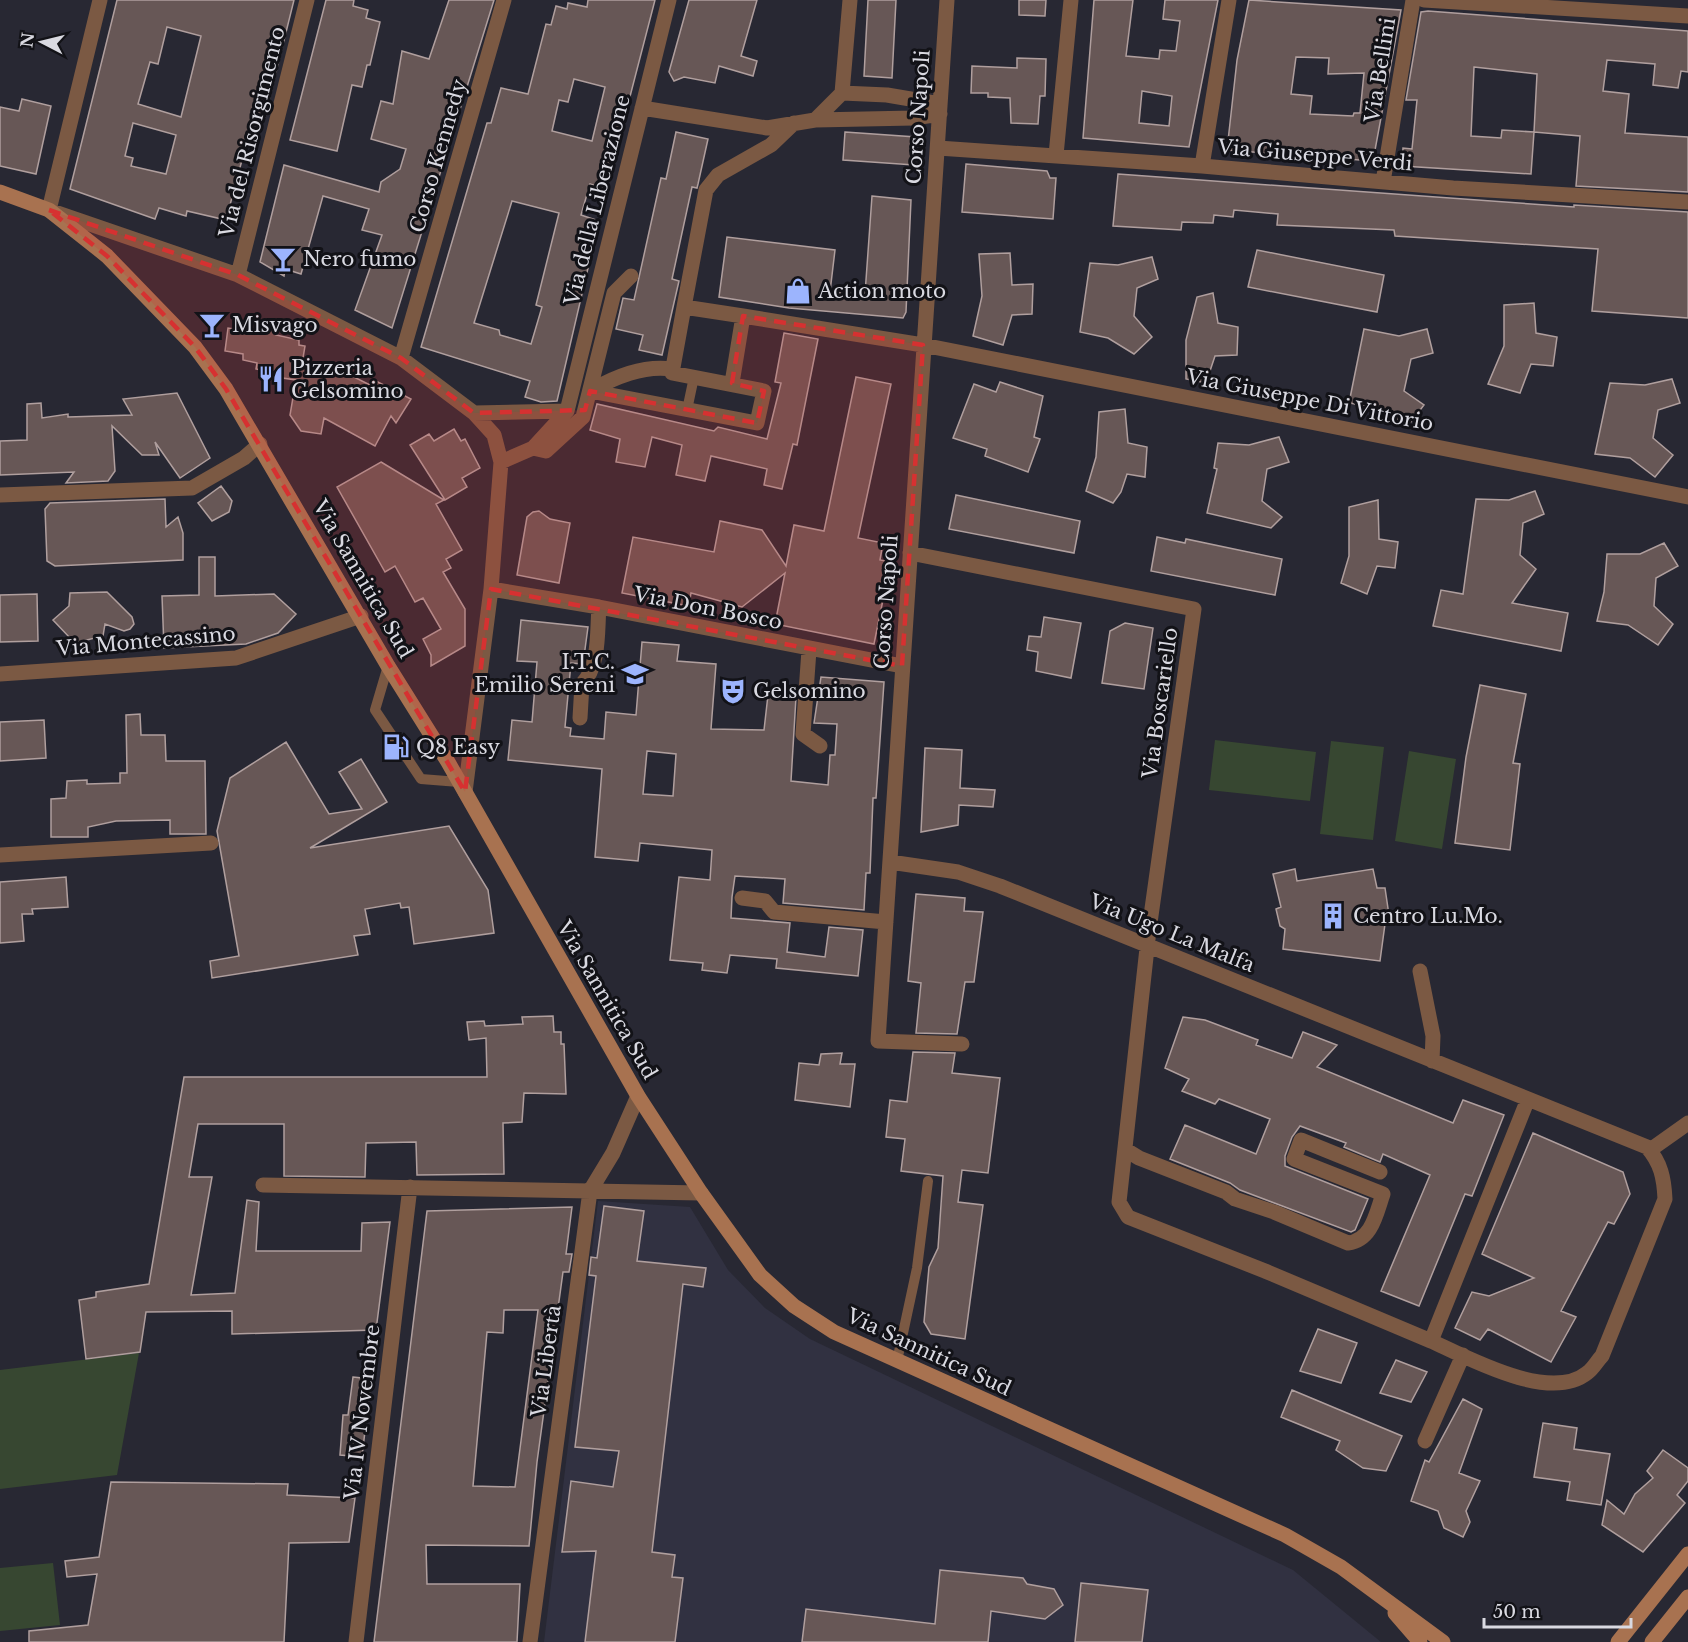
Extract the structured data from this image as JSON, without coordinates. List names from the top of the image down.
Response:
{
  "streets": {
    "main road": ["Via Sannitica Sud"],
    "street": [
      "Via Bellini",
      "Corso Napoli",
      "Via del Risorgimento",
      "Via Giuseppe Verdi",
      "Corso Kennedy",
      "Via della Liberazione",
      "Via Giuseppe Di Vittorio",
      "Via Don Bosco",
      "Via Montecassino",
      "Via Boscariello",
      "Via Ugo La Malfa",
      "Via Libertà",
      "Via IV Novembre"
    ]
  },
  "crossings": [
    ["Via Bellini", "Via Giuseppe Verdi"],
    ["Corso Napoli", "Via Giuseppe Verdi"],
    ["Corso Napoli", "Via Giuseppe Di Vittorio"],
    ["Corso Napoli", "Via Don Bosco"],
    ["Corso Napoli", "Via Boscariello"],
    ["Corso Napoli", "Via Ugo La Malfa"],
    ["Via Sannitica Sud", "Via Montecassino"],
    ["Via Sannitica Sud", "Via Libertà"],
    ["Via Boscariello", "Via Ugo La Malfa"]
  ],
  "places": {
    "bar": ["Nero fumo", "Misvago"],
    "shop": ["Action moto"],
    "restaurant": ["Pizzeria Gelsomino"],
    "school or university": ["I.T.C. Emilio Sereni"],
    "theatre": ["Gelsomino"],
    "fuel station": ["Q8 Easy"],
    "building": ["Centro Lu.Mo."]
  },
  "scale_bar": "50 m",
  "north": "left"
}
